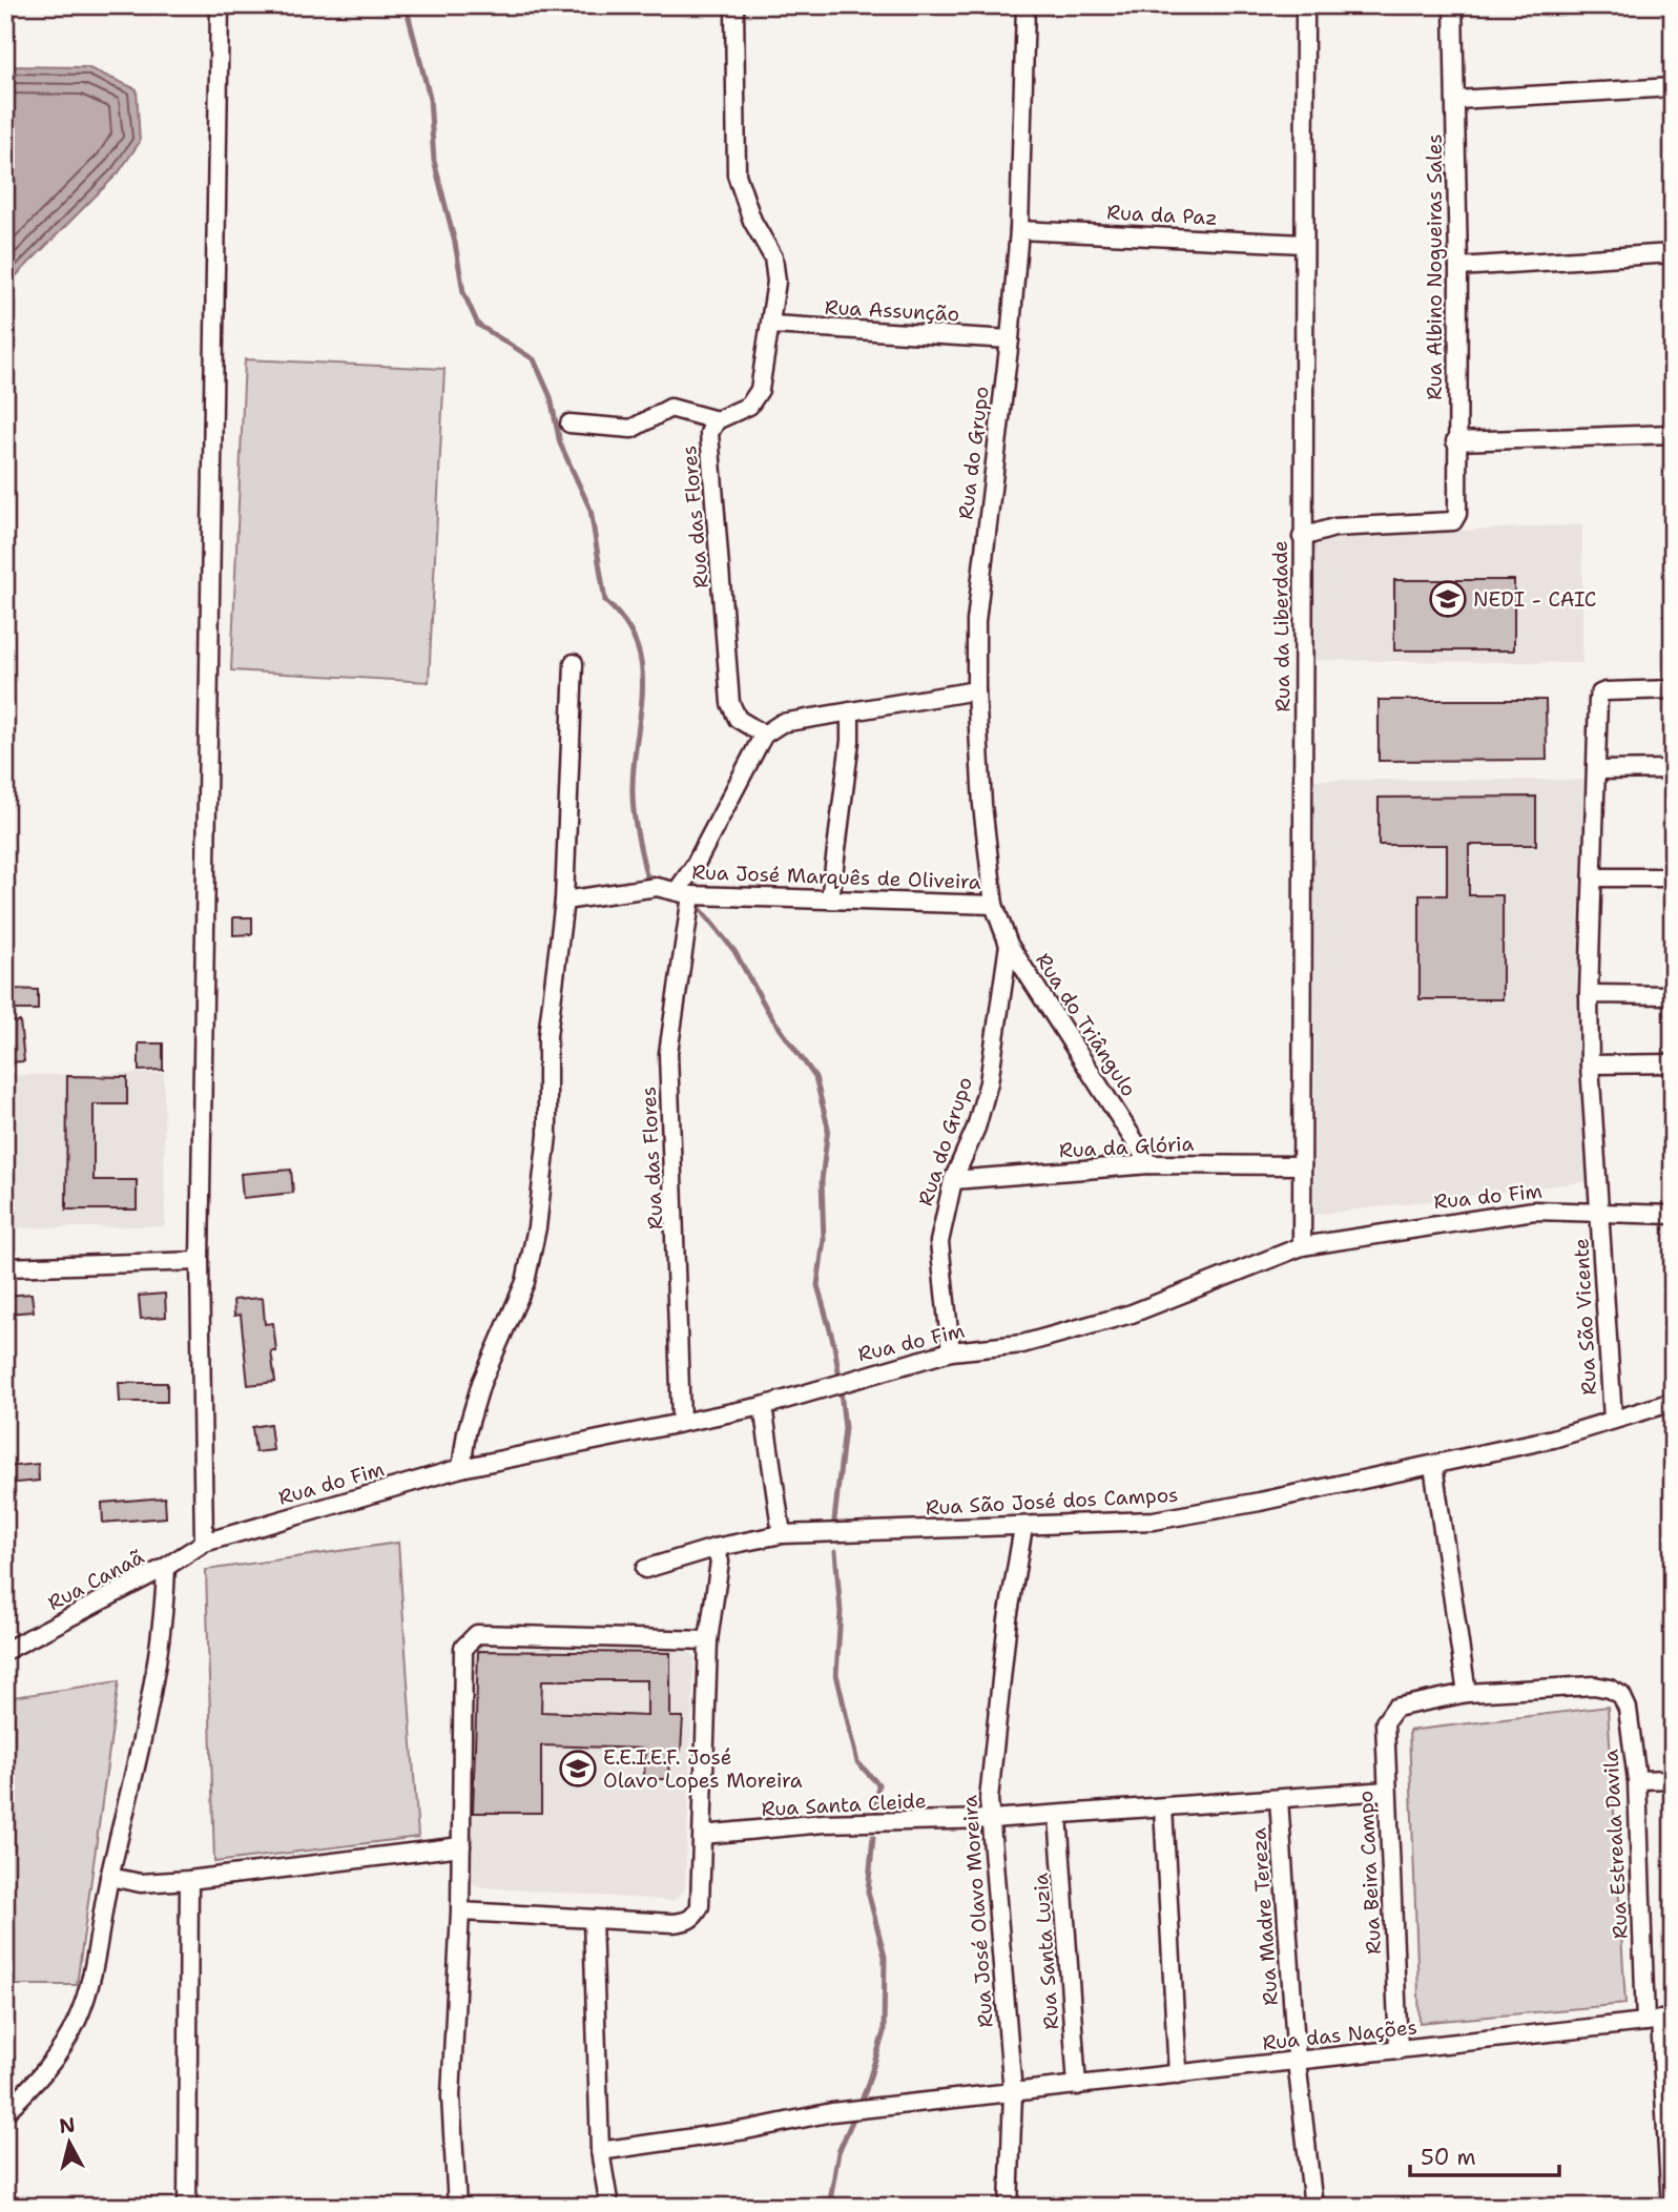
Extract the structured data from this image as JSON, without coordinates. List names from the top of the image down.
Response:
{
  "streets": {
    "street": [
      "Rua da Paz",
      "Rua Albino Nogueiras Sales",
      "Rua Assunção",
      "Rua do Grupo",
      "Rua das Flores",
      "Rua da Liberdade",
      "Rua José Marquês de Oliveira",
      "Rua do Triângulo",
      "Rua da Glória",
      "Rua do Fim",
      "Rua São Vicente",
      "Rua São José dos Campos",
      "Rua Canaã",
      "Rua Santa Cleide",
      "Rua Estreala Davila",
      "Rua Beira Campo",
      "Rua José Olavo Moreira",
      "Rua Madre Tereza",
      "Rua Santa Luzia",
      "Rua das Nações"
    ]
  },
  "crossings": [
    ["Rua da Paz", "Rua do Grupo"],
    ["Rua da Paz", "Rua da Liberdade"],
    ["Rua Albino Nogueiras Sales", "Rua da Liberdade"],
    ["Rua Assunção", "Rua do Grupo"],
    ["Rua Assunção", "Rua das Flores"],
    ["Rua do Grupo", "Rua José Marquês de Oliveira"],
    ["Rua do Grupo", "Rua do Triângulo"],
    ["Rua do Grupo", "Rua da Glória"],
    ["Rua do Grupo", "Rua do Fim"],
    ["Rua das Flores", "Rua José Marquês de Oliveira"],
    ["Rua das Flores", "Rua do Fim"],
    ["Rua da Liberdade", "Rua da Glória"],
    ["Rua da Liberdade", "Rua do Fim"],
    ["Rua José Marquês de Oliveira", "Rua do Triângulo"],
    ["Rua do Triângulo", "Rua da Glória"],
    ["Rua do Fim", "Rua São Vicente"],
    ["Rua do Fim", "Rua Canaã"],
    ["Rua São Vicente", "Rua São José dos Campos"],
    ["Rua São José dos Campos", "Rua José Olavo Moreira"],
    ["Rua Santa Cleide", "Rua Beira Campo"],
    ["Rua Santa Cleide", "Rua José Olavo Moreira"],
    ["Rua Santa Cleide", "Rua Madre Tereza"],
    ["Rua Santa Cleide", "Rua Santa Luzia"],
    ["Rua Estreala Davila", "Rua Beira Campo"],
    ["Rua Estreala Davila", "Rua das Nações"],
    ["Rua Beira Campo", "Rua das Nações"],
    ["Rua José Olavo Moreira", "Rua das Nações"],
    ["Rua Madre Tereza", "Rua das Nações"],
    ["Rua Santa Luzia", "Rua das Nações"]
  ],
  "places": {
    "school or university": ["NEDI - CAIC", "E.E.I.E.F. José Olavo Lopes Moreira"]
  },
  "scale_bar": "50 m",
  "north": "top"
}
